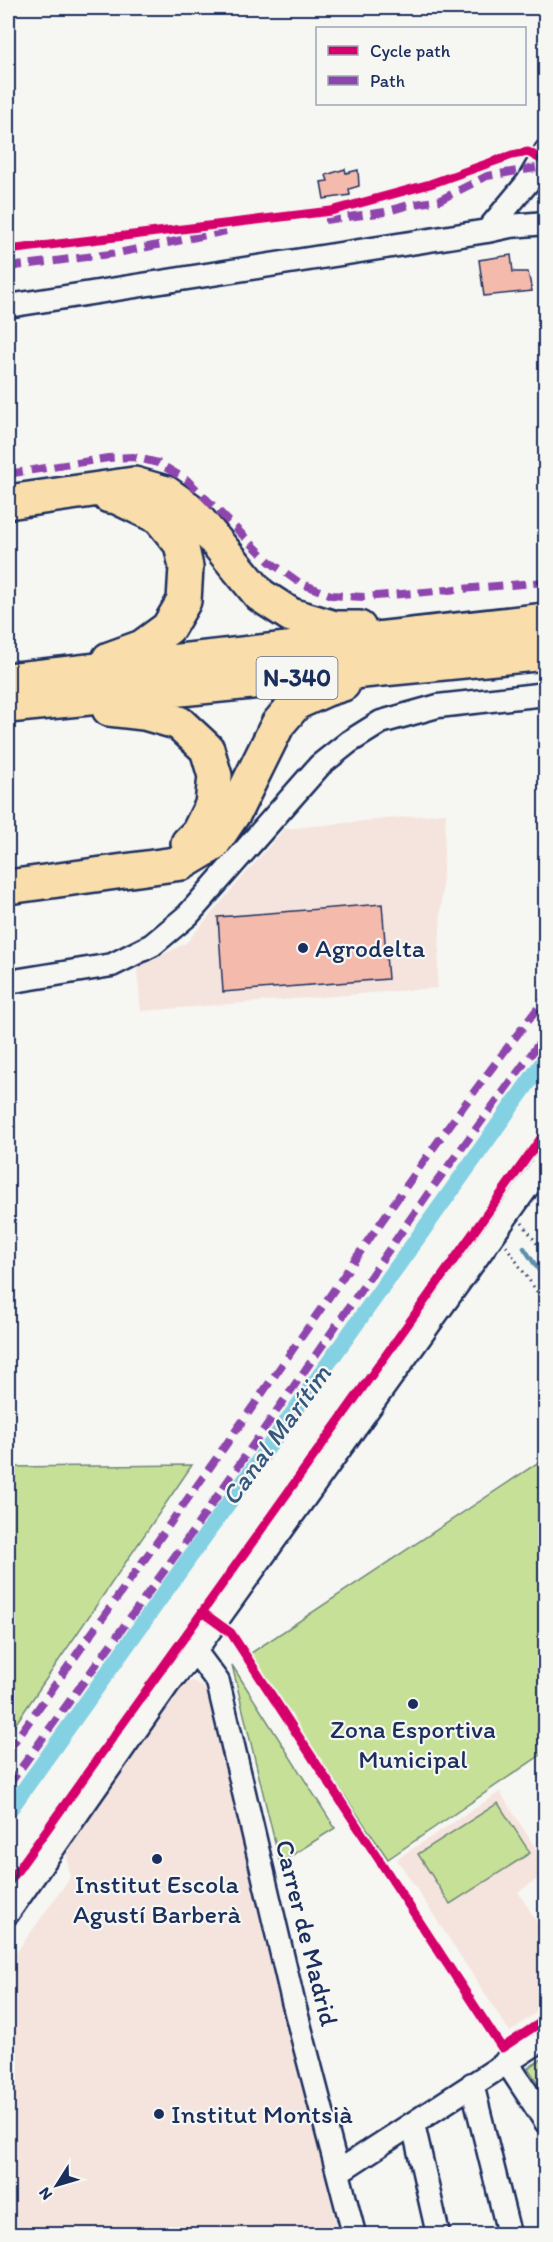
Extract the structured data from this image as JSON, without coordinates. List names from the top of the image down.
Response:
{
  "streets": {
    "highway": ["N-340"],
    "street": ["Carrer de Madrid"]
  },
  "water": ["Canal Marítim"],
  "places": [
    "Agrodelta",
    "Zona Esportiva Municipal",
    "Institut Escola Agustí Barberà",
    "Institut Montsià"
  ],
  "legend": ["Cycle path", "Path"],
  "north": "bottom left"
}
